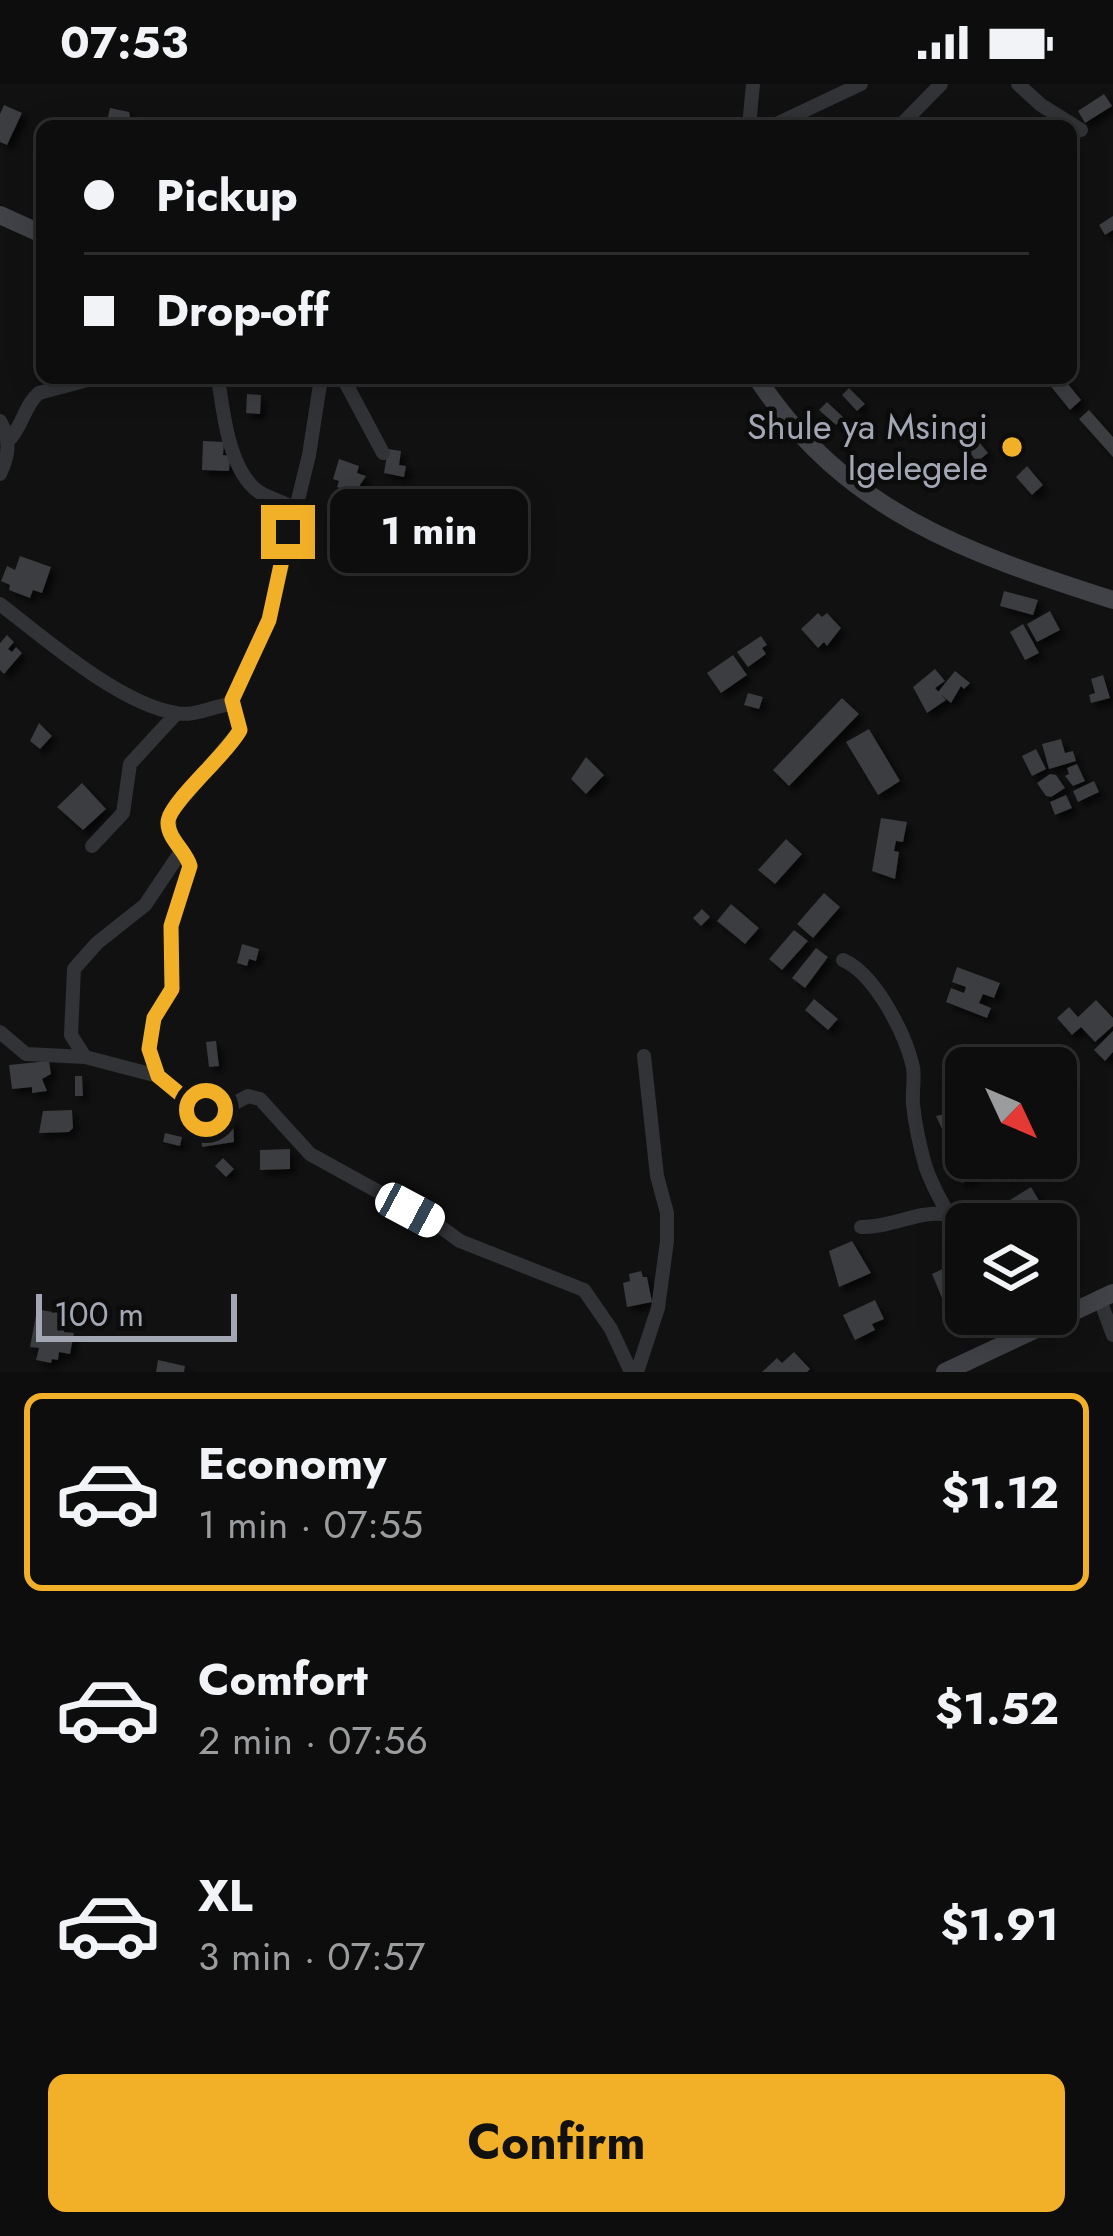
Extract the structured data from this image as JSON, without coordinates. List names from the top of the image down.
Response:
{
  "places": ["Shule ya Msingi Igelegele"],
  "scale_bar": "100 m",
  "north": "bottom right",
  "page": {
    "status": "07:53",
    "banner": ["Pickup", "Drop-off"],
    "bubble": "1 min",
    "scale": "100 m",
    "list": [
      {
        "name": "Economy",
        "note": "1 min · 07:55",
        "value": "$1.12"
      },
      {
        "name": "Comfort",
        "note": "2 min · 07:56",
        "value": "$1.52"
      },
      {
        "name": "XL",
        "note": "3 min · 07:57",
        "value": "$1.91"
      }
    ],
    "buttons": "Confirm"
  }
}
